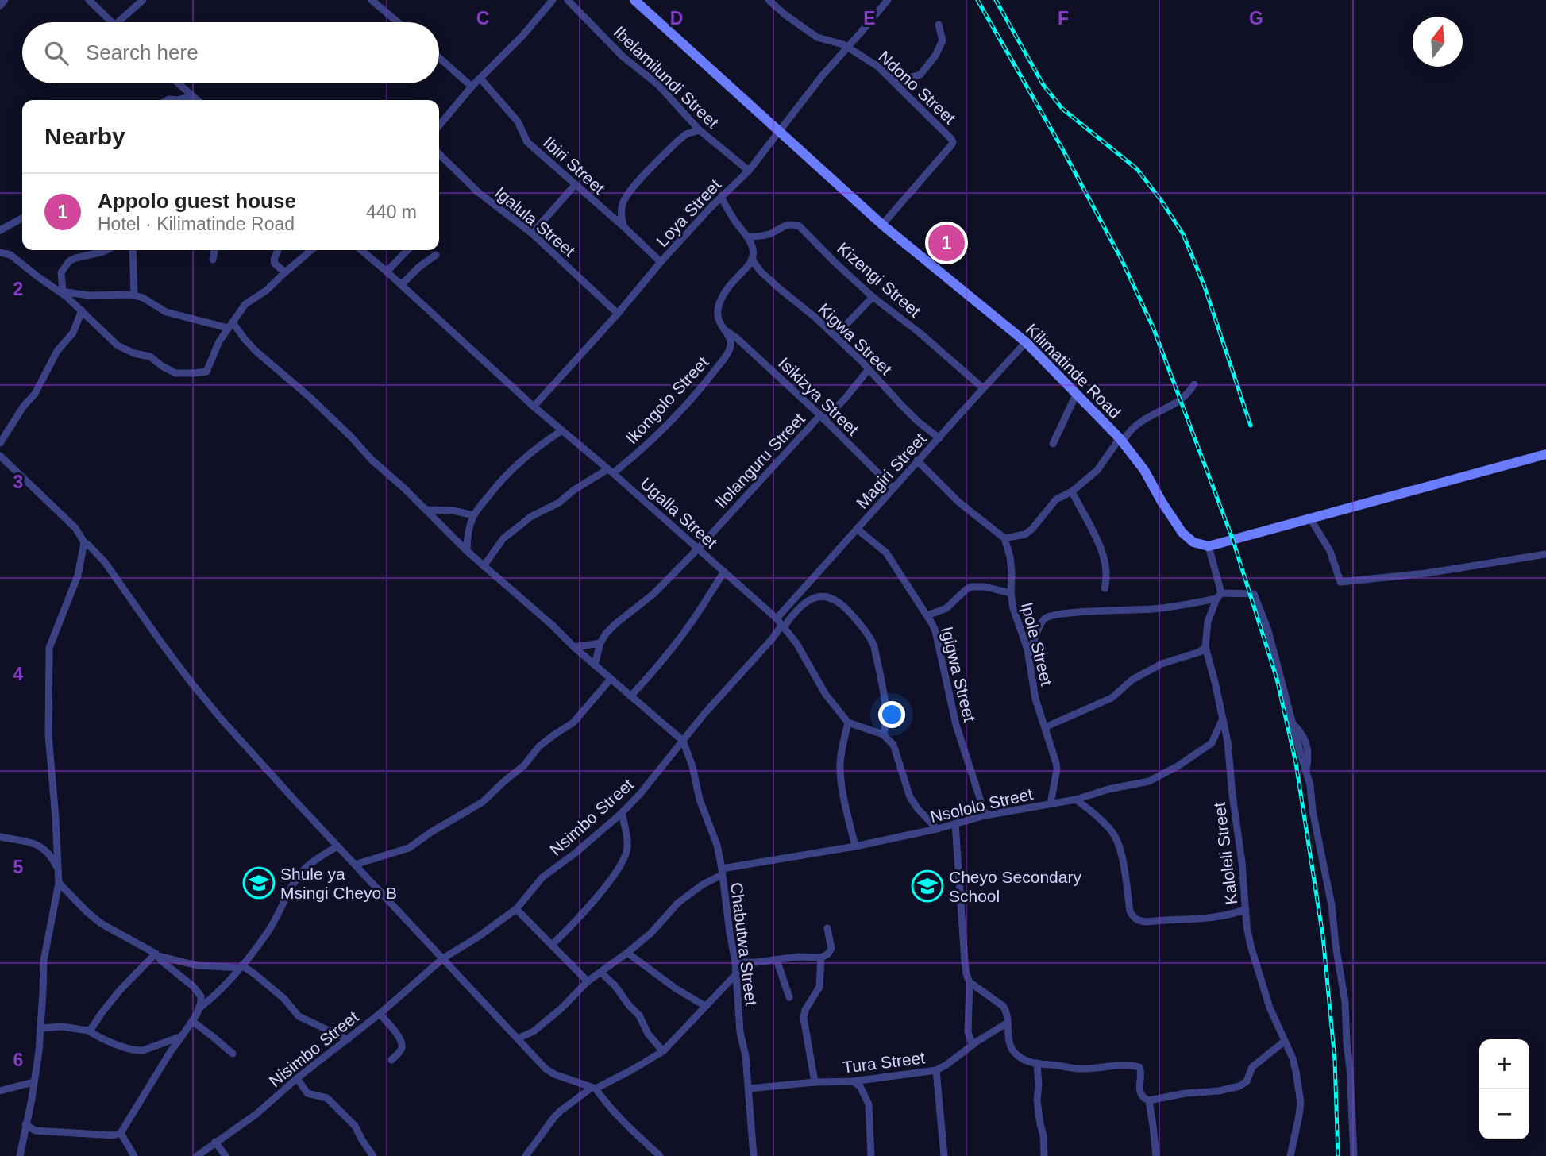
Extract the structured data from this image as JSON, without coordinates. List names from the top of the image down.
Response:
{
  "streets": {
    "main road": ["Kilimatinde Road"],
    "street": [
      "Ibelamilundi Street",
      "Ndono Street",
      "Ibiri Street",
      "Loya Street",
      "Igalula Street",
      "Kizengi Street",
      "Kigwa Street",
      "Isikizya Street",
      "Ikongolo Street",
      "Ilolanguru Street",
      "Magiri Street",
      "Ugalla Street",
      "Ipole Street",
      "Igigwa Street",
      "Nsololo Street",
      "Nsimbo Street",
      "Kaloleli Street",
      "Chabutwa Street",
      "Nisimbo Street",
      "Tura Street"
    ]
  },
  "crossings": [
    ["Ibelamilundi Street", "Loya Street"],
    ["Ndono Street", "Loya Street"],
    ["Ndono Street", "Kilimatinde Road"],
    ["Ibiri Street", "Loya Street"],
    ["Loya Street", "Igalula Street"],
    ["Loya Street", "Kilimatinde Road"],
    ["Loya Street", "Ugalla Street"],
    ["Kizengi Street", "Magiri Street"],
    ["Kigwa Street", "Ikongolo Street"],
    ["Kigwa Street", "Ilolanguru Street"],
    ["Kigwa Street", "Magiri Street"],
    ["Kilimatinde Road", "Magiri Street"],
    ["Isikizya Street", "Ikongolo Street"],
    ["Isikizya Street", "Ilolanguru Street"],
    ["Isikizya Street", "Magiri Street"],
    ["Ikongolo Street", "Ugalla Street"],
    ["Ilolanguru Street", "Ugalla Street"],
    ["Magiri Street", "Ugalla Street"],
    ["Magiri Street", "Igigwa Street"],
    ["Ugalla Street", "Nsimbo Street"],
    ["Ipole Street", "Nsololo Street"],
    ["Igigwa Street", "Nsololo Street"],
    ["Nsololo Street", "Kaloleli Street"],
    ["Nsololo Street", "Chabutwa Street"],
    ["Nsimbo Street", "Chabutwa Street"],
    ["Nsimbo Street", "Nisimbo Street"],
    ["Chabutwa Street", "Tura Street"]
  ],
  "places": {
    "school or university": ["Shule ya Msingi Cheyo B", "Cheyo Secondary School"]
  },
  "north": "top",
  "page": {
    "search": "Search here",
    "heading": "Nearby",
    "list": [
      {
        "mark": "1",
        "name": "Appolo guest house",
        "note": "Hotel · Kilimatinde Road",
        "value": "440 m"
      }
    ],
    "pins": "1",
    "map_buttons": ["+", "−"]
  },
  "grid": {
    "columns": [
      "C",
      "D",
      "E",
      "F",
      "G"
    ],
    "rows": [
      "2",
      "3",
      "4",
      "5",
      "6"
    ]
  }
}
